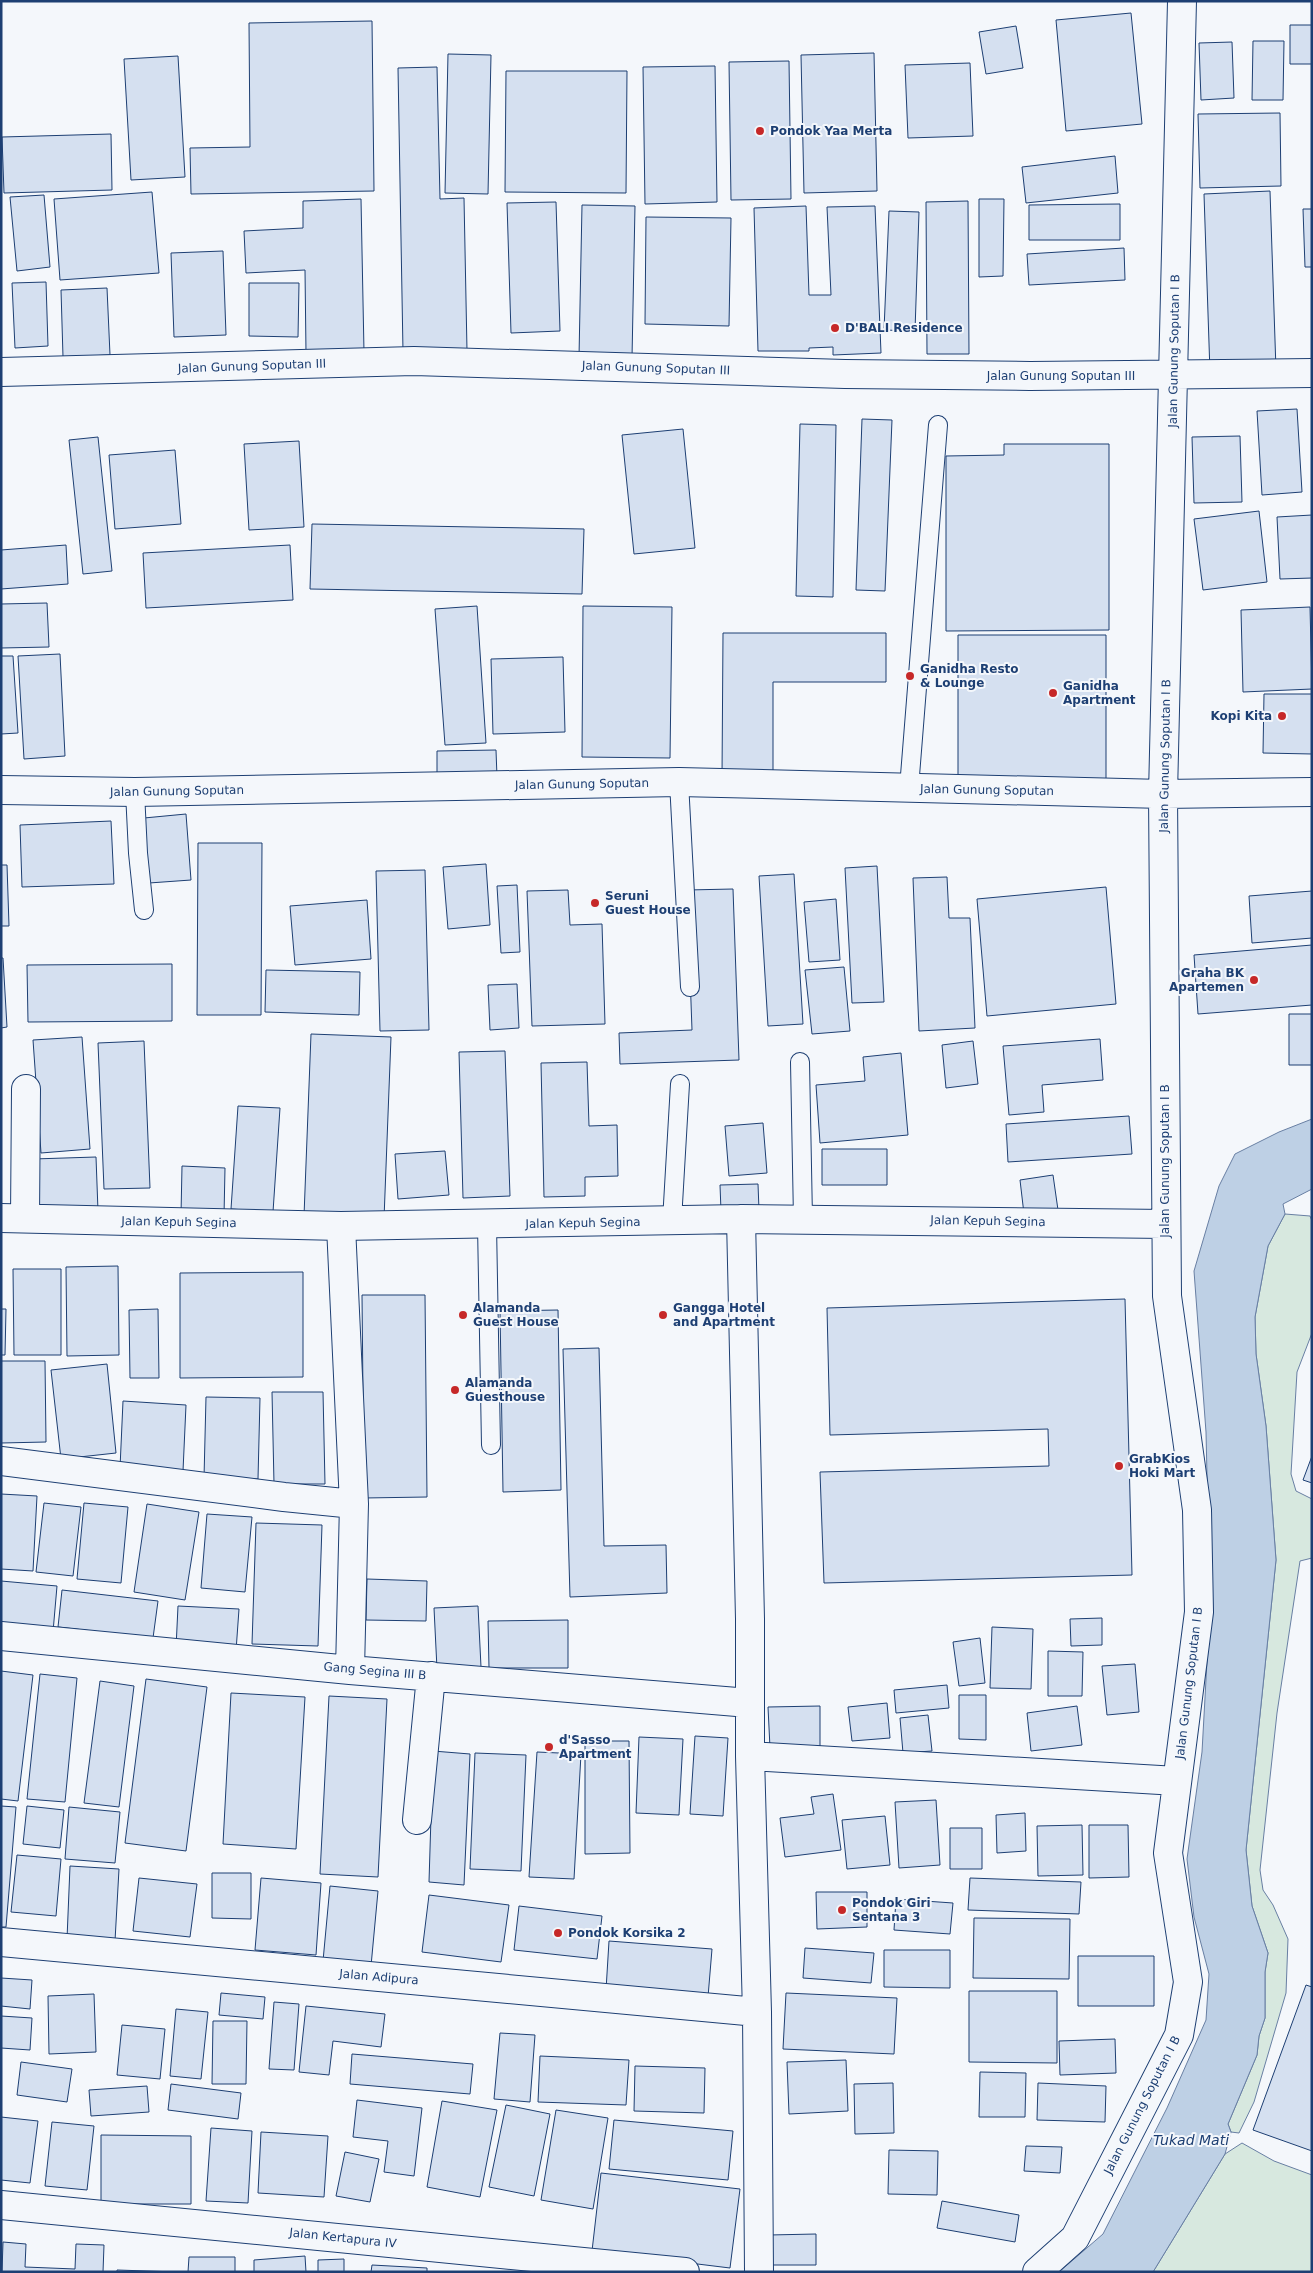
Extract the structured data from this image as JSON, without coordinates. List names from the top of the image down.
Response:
{
  "streets": {
    "street": [
      "Jalan Gunung Soputan I B",
      "Jalan Gunung Soputan III",
      "Jalan Gunung Soputan",
      "Jalan Kepuh Segina",
      "Gang Segina III B",
      "Jalan Adipura",
      "Jalan Kertapura IV"
    ]
  },
  "crossings": [
    ["Jalan Gunung Soputan I B", "Jalan Gunung Soputan III"],
    ["Jalan Gunung Soputan I B", "Jalan Gunung Soputan"],
    ["Jalan Gunung Soputan I B", "Jalan Kepuh Segina"]
  ],
  "water": ["Tukad Mati"],
  "places": [
    "Pondok Yaa Merta",
    "D'BALI Residence",
    "Ganidha Resto & Lounge",
    "Ganidha Apartment",
    "Kopi Kita",
    "Seruni Guest House",
    "Graha BK Apartemen",
    "Alamanda Guest House",
    "Gangga Hotel and Apartment",
    "Alamanda Guesthouse",
    "GrabKios Hoki Mart",
    "d'Sasso Apartment",
    "Pondok Giri Sentana 3",
    "Pondok Korsika 2"
  ]
}
